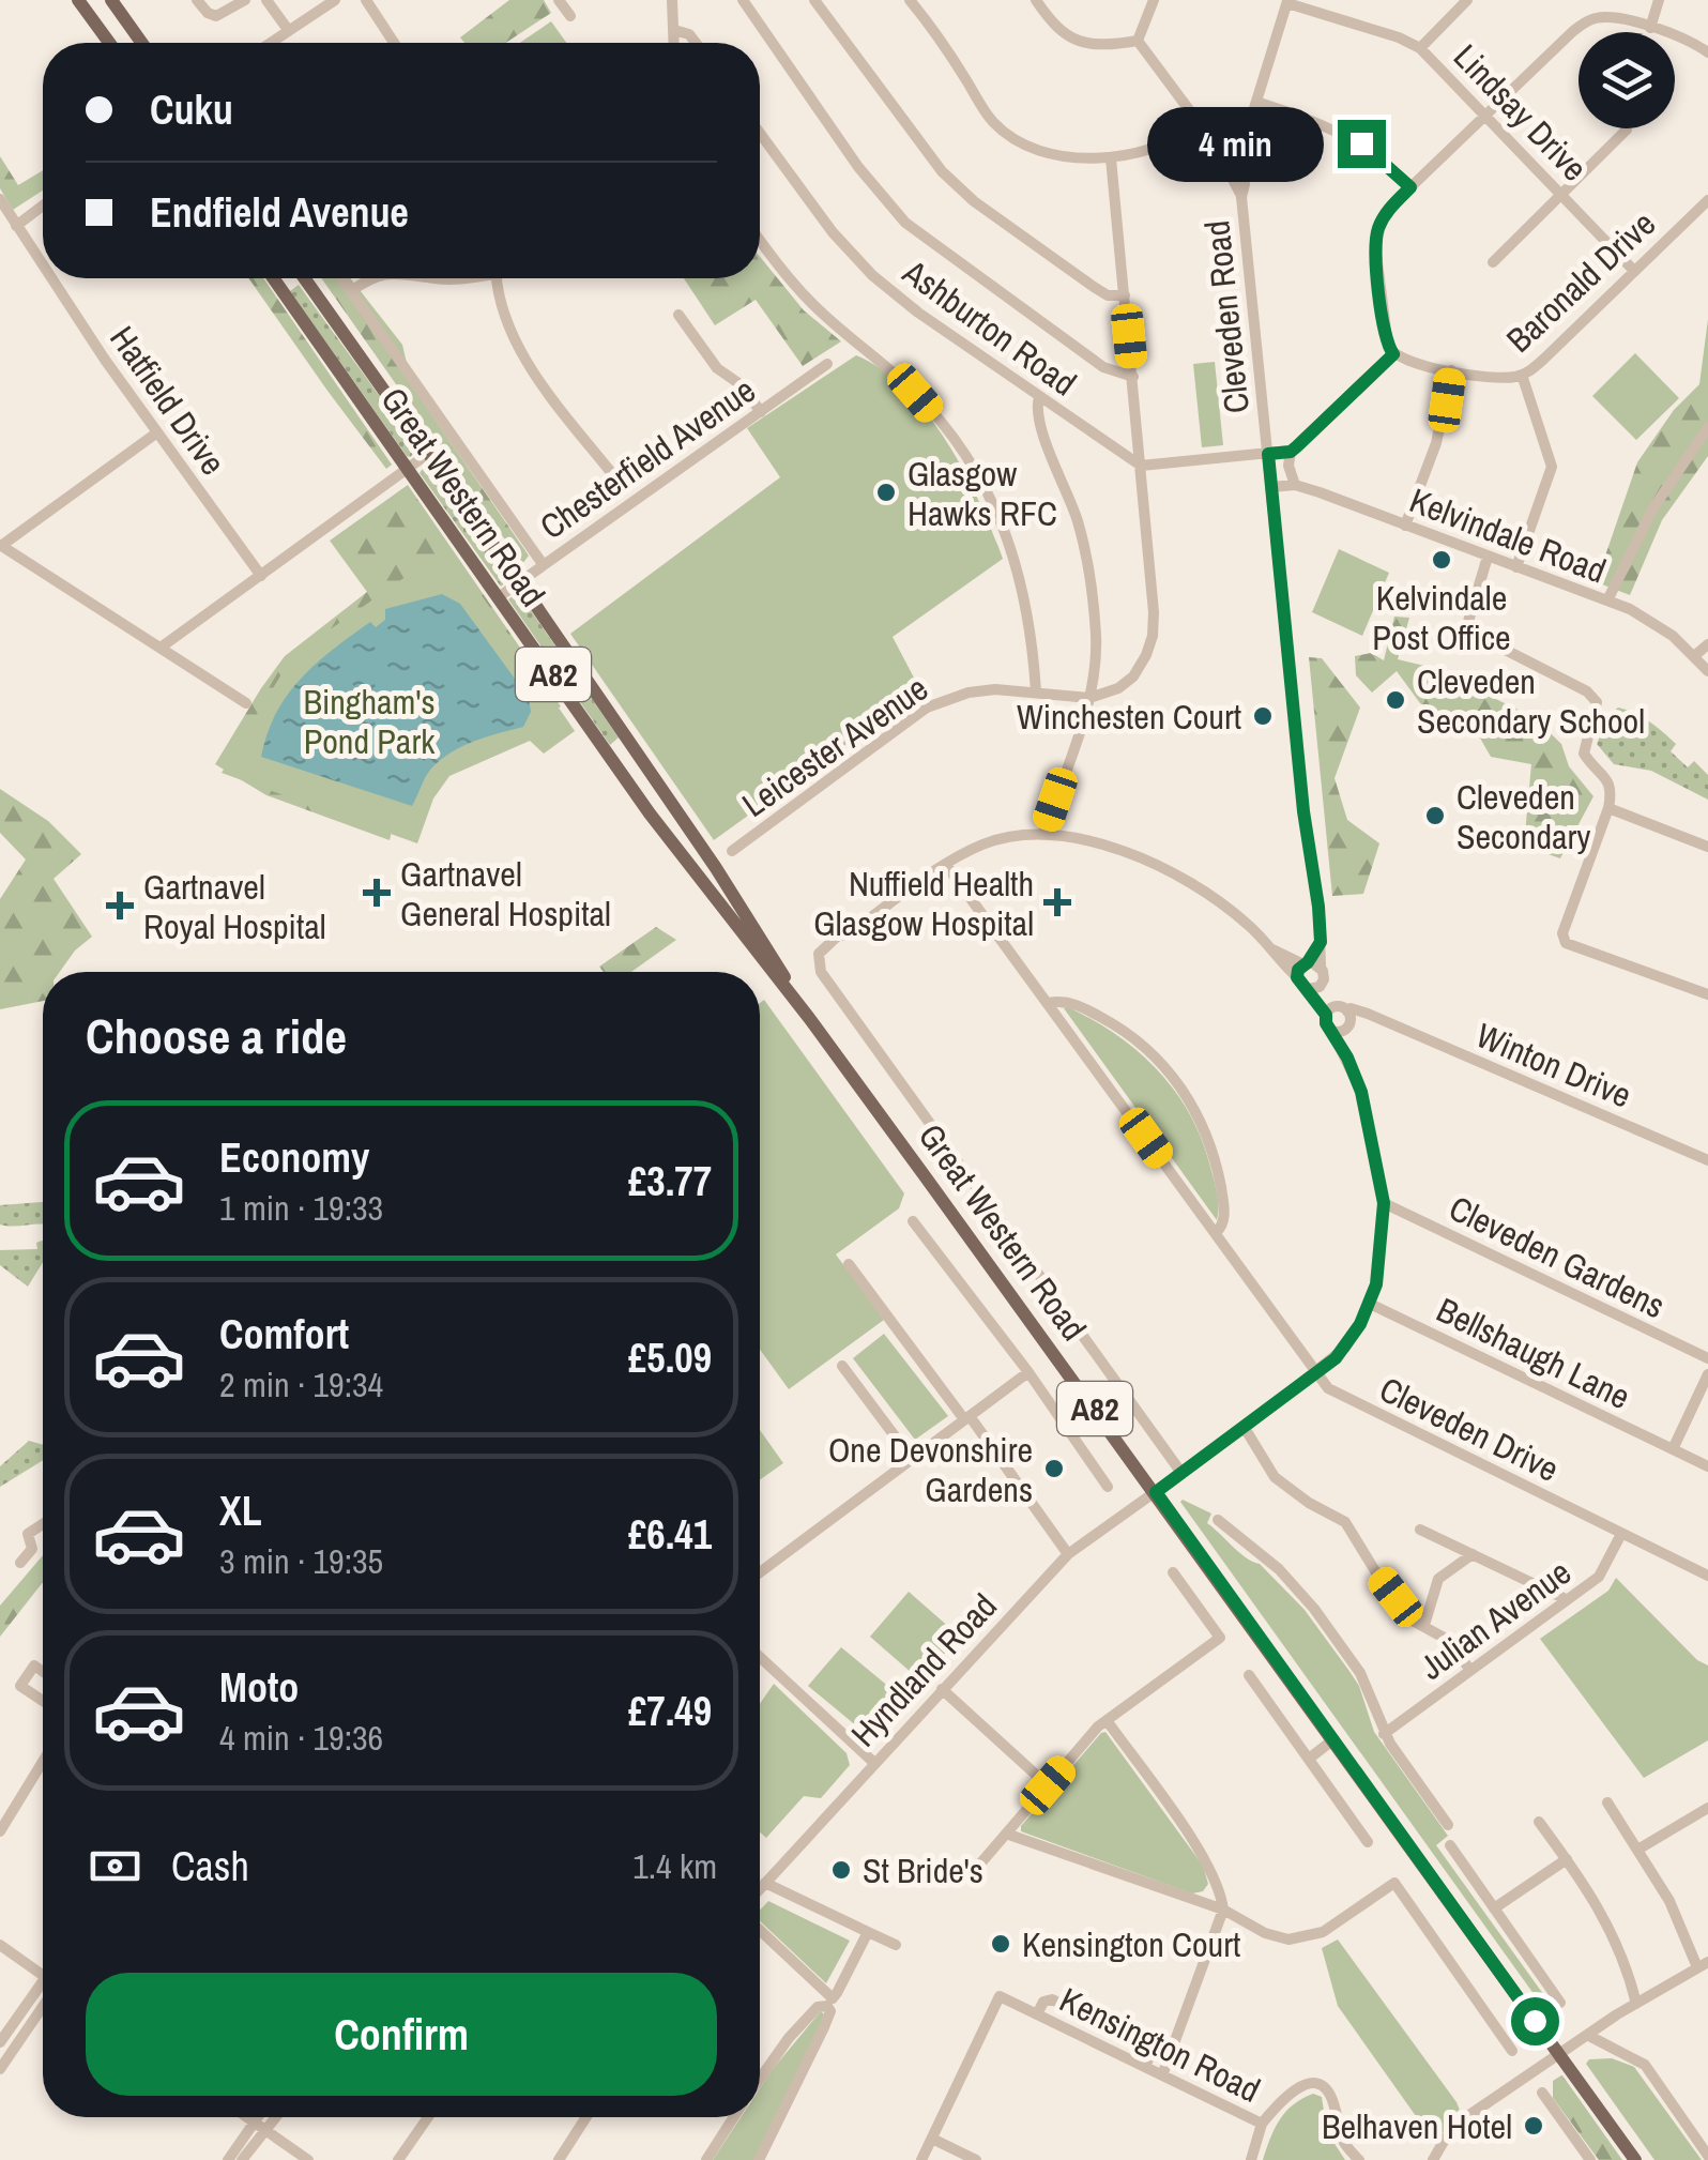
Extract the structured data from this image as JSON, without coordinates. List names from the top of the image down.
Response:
{
  "streets": {
    "main road": ["Great Western Road", "A82"],
    "street": [
      "Lindsay Drive",
      "Baronald Drive",
      "Cleveden Road",
      "Ashburton Road",
      "Hatfield Drive",
      "Chesterfield Avenue",
      "Kelvindale Road",
      "Leicester Avenue",
      "Winton Drive",
      "Cleveden Gardens",
      "Bellshaugh Lane",
      "Cleveden Drive",
      "Julian Avenue",
      "Hyndland Road",
      "Kensington Road"
    ]
  },
  "crossings": [
    ["Lindsay Drive", "Baronald Drive"],
    ["Cleveden Road", "Kelvindale Road"],
    ["Chesterfield Avenue", "Great Western Road"],
    ["Great Western Road", "Cleveden Drive"],
    ["Great Western Road", "Hyndland Road"],
    ["Cleveden Drive", "Julian Avenue"]
  ],
  "parks": ["Bingham's Pond Park"],
  "places": {
    "other": [
      "Glasgow Hawks RFC",
      "Kelvindale Post Office",
      "Cleveden Secondary School",
      "Winchesten Court",
      "Cleveden Secondary",
      "One Devonshire Gardens",
      "St Bride's",
      "Kensington Court",
      "Belhaven Hotel"
    ],
    "health": ["Gartnavel General Hospital", "Nuffield Health Glasgow Hospital", "Gartnavel Royal Hospital"]
  },
  "page": {
    "banner": ["Cuku", "Endfield Avenue"],
    "bubble": "4 min",
    "heading": "Choose a ride",
    "list": [
      {
        "name": "Economy",
        "note": "1 min · 19:33",
        "value": "£3.77"
      },
      {
        "name": "Comfort",
        "note": "2 min · 19:34",
        "value": "£5.09"
      },
      {
        "name": "XL",
        "note": "3 min · 19:35",
        "value": "£6.41"
      },
      {
        "name": "Moto",
        "note": "4 min · 19:36",
        "value": "£7.49"
      }
    ],
    "pay": ["Cash", "1.4 km"],
    "buttons": "Confirm"
  }
}
